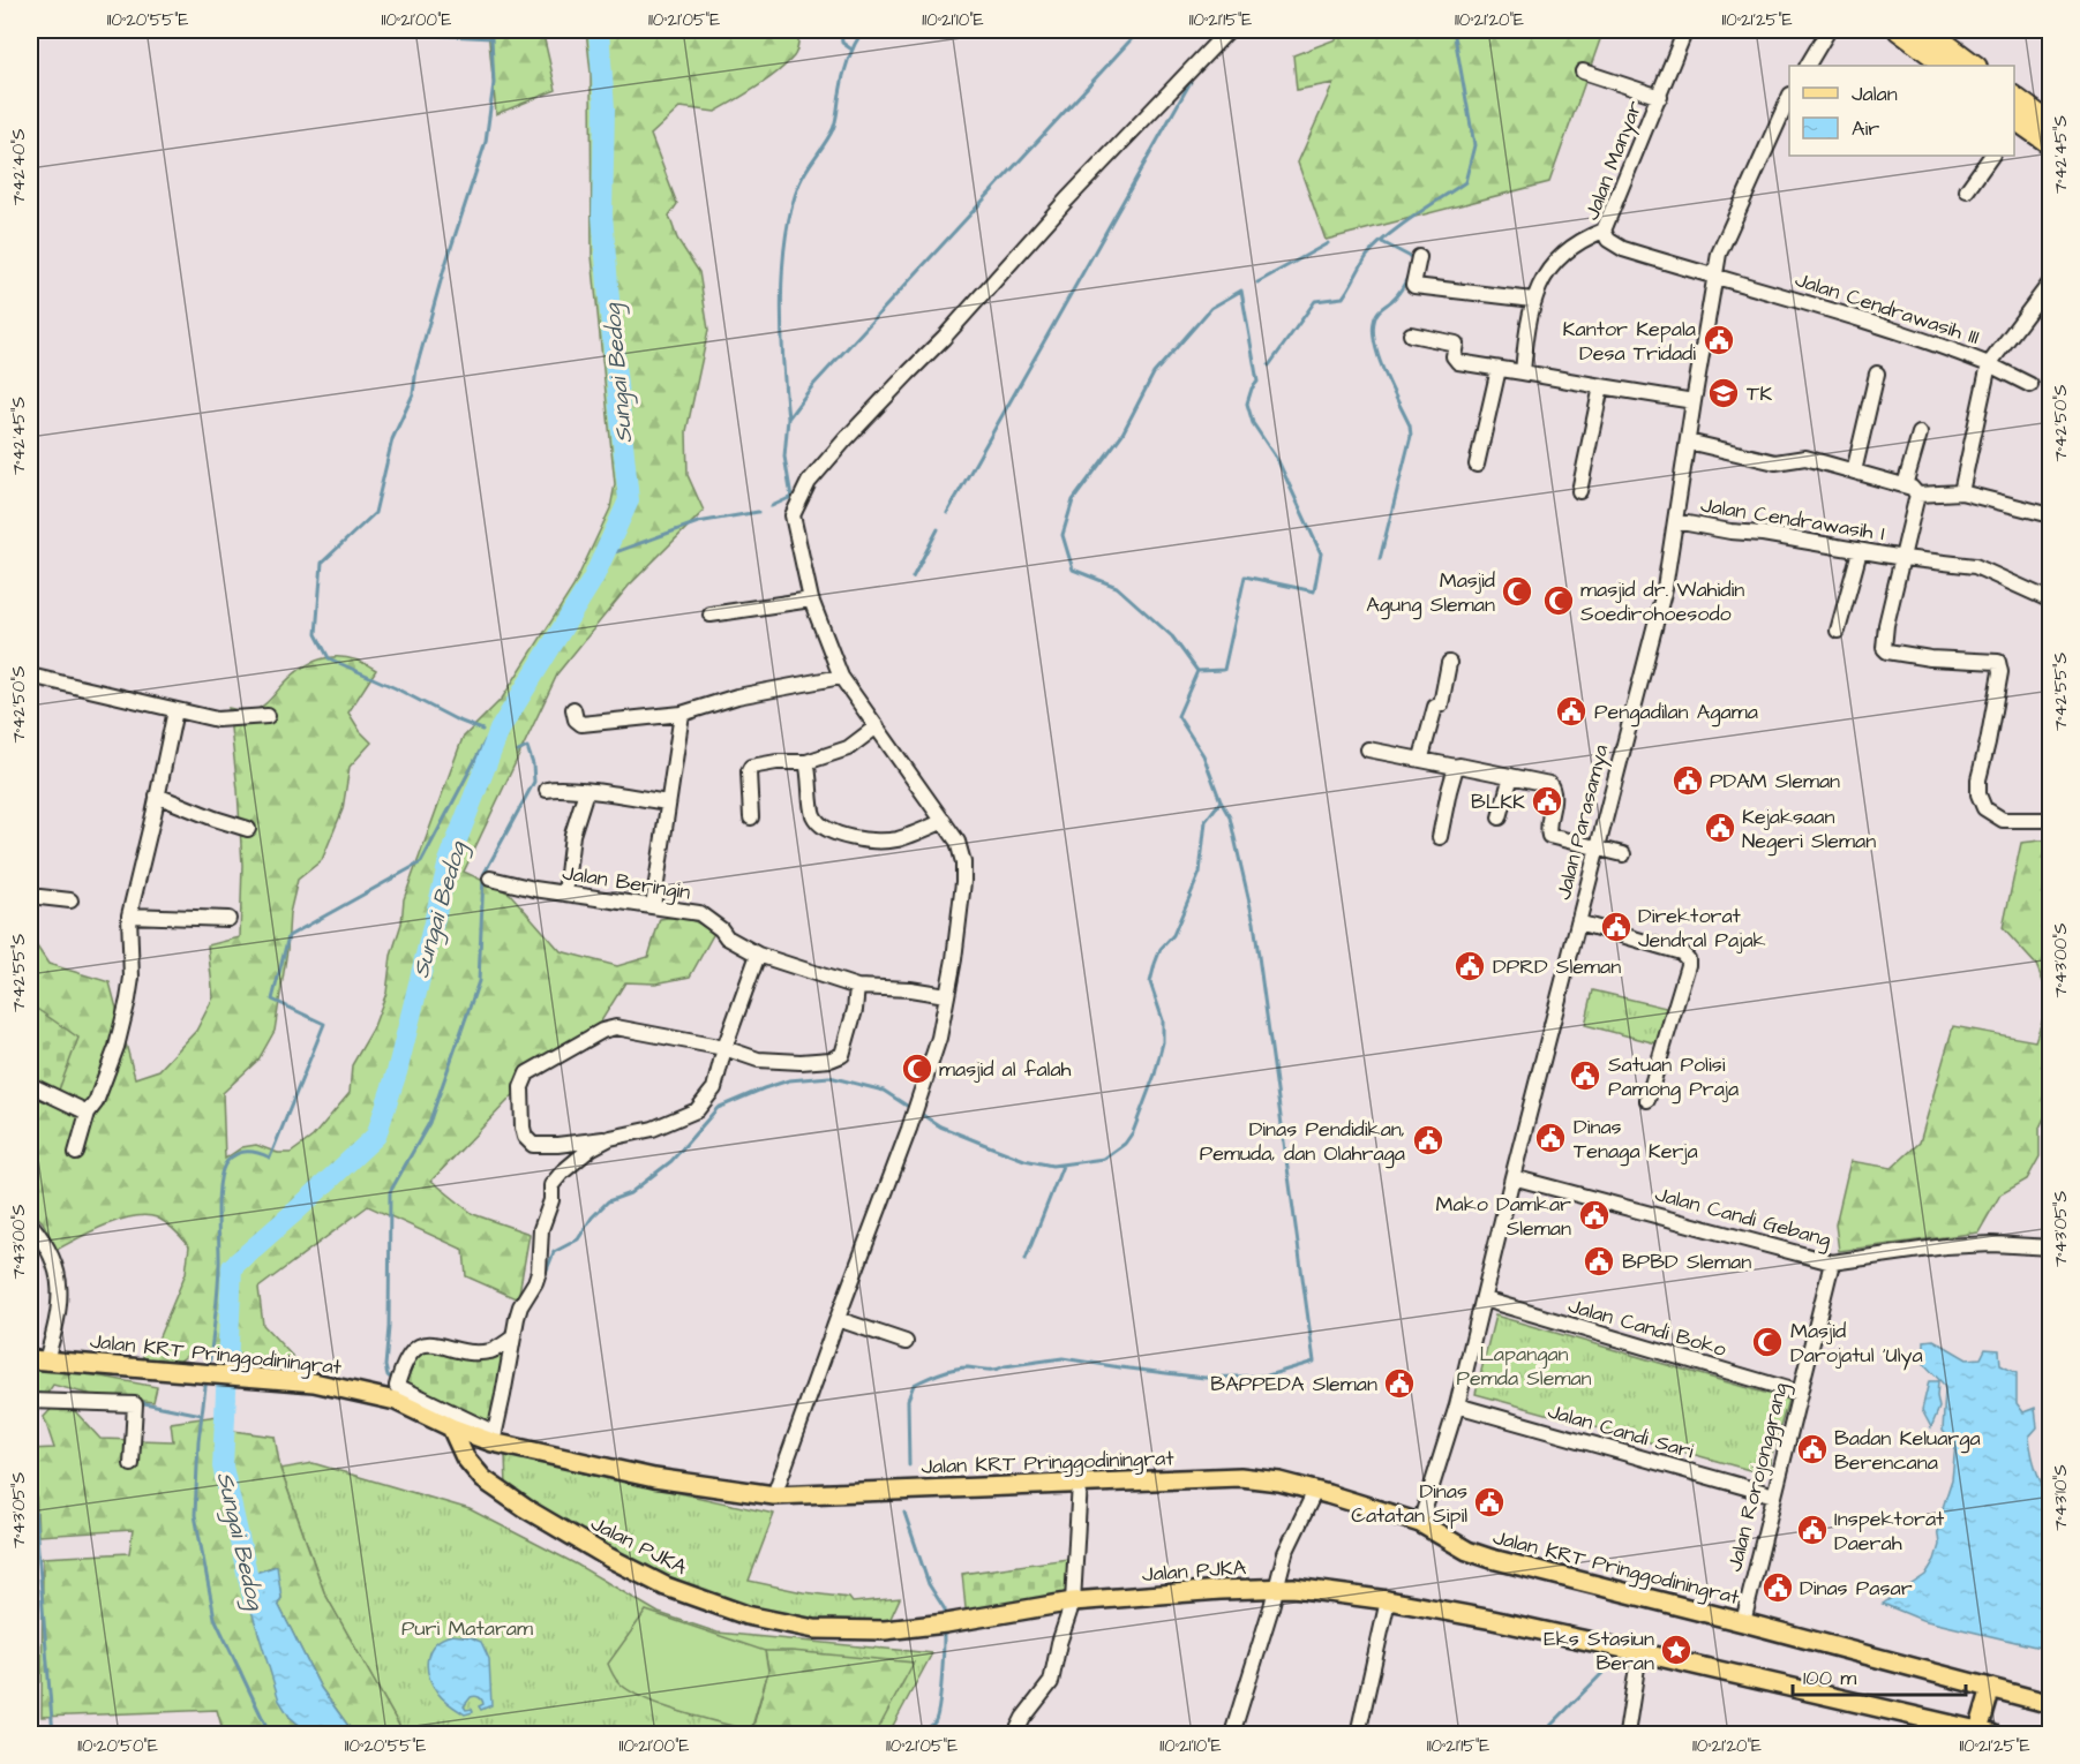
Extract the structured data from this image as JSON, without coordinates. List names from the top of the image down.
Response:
{
  "streets": {
    "main road": ["Jalan KRT Pringgodiningrat", "Jalan PJKA"],
    "street": [
      "Jalan Manyar",
      "Jalan Cendrawasih III",
      "Jalan Cendrawasih I",
      "Jalan Parasamya",
      "Jalan Beringin",
      "Jalan Candi Gebang",
      "Jalan Candi Boko",
      "Jalan Candi Sari",
      "Jalan Rorojonggrang"
    ]
  },
  "crossings": [
    ["Jalan Manyar", "Jalan Cendrawasih III"],
    ["Jalan Manyar", "Jalan Parasamya"],
    ["Jalan Cendrawasih III", "Jalan Parasamya"],
    ["Jalan Cendrawasih I", "Jalan Parasamya"],
    ["Jalan Parasamya", "Jalan Candi Gebang"],
    ["Jalan Parasamya", "Jalan Candi Boko"],
    ["Jalan Parasamya", "Jalan KRT Pringgodiningrat"],
    ["Jalan Parasamya", "Jalan Candi Sari"],
    ["Jalan Candi Gebang", "Jalan Rorojonggrang"],
    ["Jalan Candi Boko", "Jalan Rorojonggrang"],
    ["Jalan KRT Pringgodiningrat", "Jalan Rorojonggrang"],
    ["Jalan KRT Pringgodiningrat", "Jalan PJKA"],
    ["Jalan Candi Sari", "Jalan Rorojonggrang"]
  ],
  "water": ["Sungai Bedog"],
  "parks": ["Lapangan Pemda Sleman", "Puri Mataram"],
  "places": {
    "public building": [
      "Kantor Kepala Desa Tridadi",
      "Pengadilan Agama",
      "PDAM Sleman",
      "BLKK",
      "Kejaksaan Negeri Sleman",
      "Direktorat Jendral Pajak",
      "DPRD Sleman",
      "Satuan Polisi Pamong Praja",
      "Dinas Tenaga Kerja",
      "Dinas Pendidikan, Pemuda, dan Olahraga",
      "Mako Damkar Sleman",
      "BPBD Sleman",
      "BAPPEDA Sleman",
      "Badan Keluarga Berencana",
      "Dinas Catatan Sipil",
      "Inspektorat Daerah",
      "Dinas Pasar"
    ],
    "school or university": ["TK"],
    "mosque": [
      "Masjid Agung Sleman",
      "masjid dr. Wahidin Soedirohoesodo",
      "masjid al falah",
      "Masjid Darojatul 'Ulya"
    ],
    "place": ["Eks Stasiun Beran"]
  },
  "legend": ["Jalan", "Air"],
  "scale_bar": "100 m",
  "coordinates": [
    "110°20'55\"E",
    "110°21'00\"E",
    "110°21'05\"E",
    "110°21'10\"E",
    "110°21'15\"E",
    "110°21'20\"E",
    "110°21'25\"E",
    "7°42'45\"S",
    "7°42'40\"S",
    "7°42'50\"S",
    "7°42'55\"S",
    "7°43'00\"S",
    "7°43'05\"S",
    "7°43'10\"S",
    "110°20'50\"E"
  ]
}
